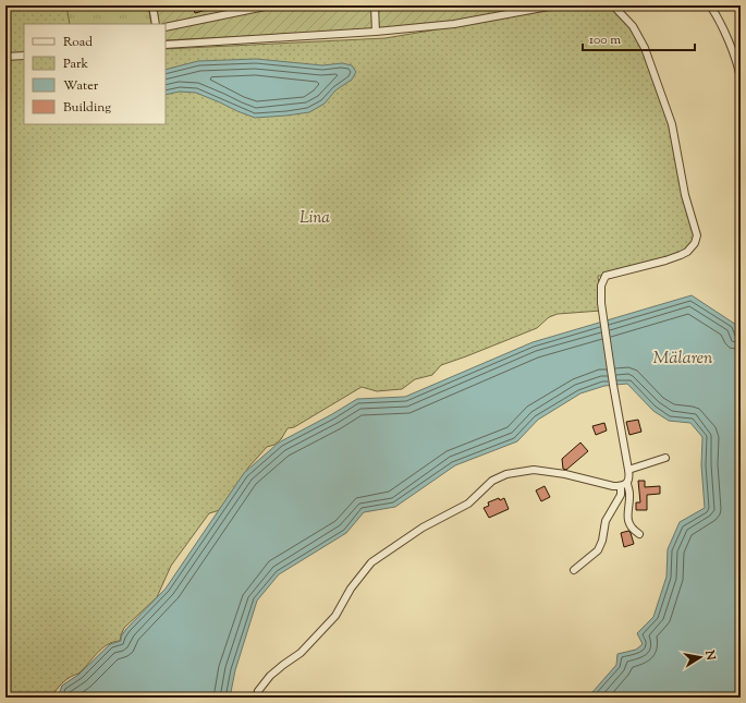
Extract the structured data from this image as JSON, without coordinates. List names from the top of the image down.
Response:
{
  "water": ["Mälaren"],
  "parks": ["Lina"],
  "legend": [
    "Road",
    "Park",
    "Water",
    "Building"
  ],
  "scale_bar": "100 m",
  "north": "right"
}
